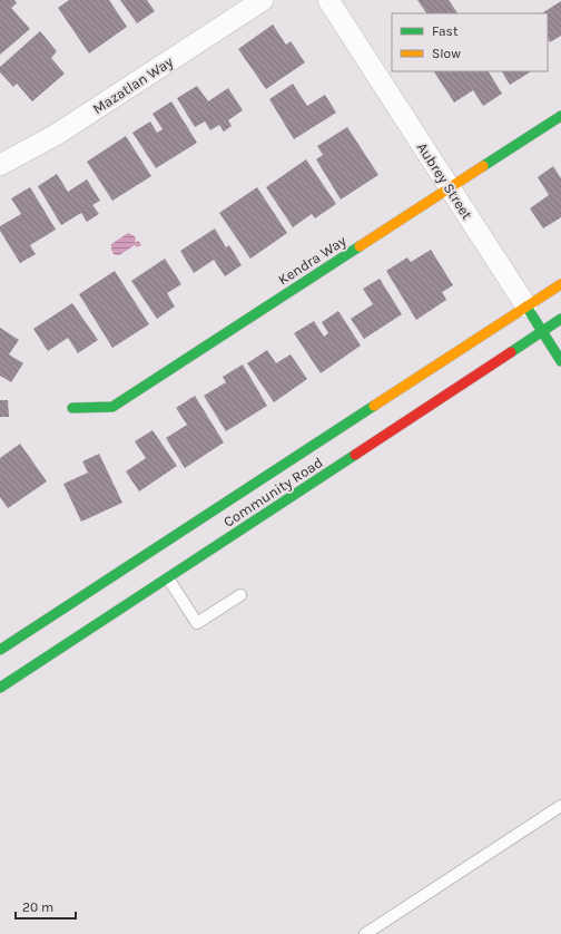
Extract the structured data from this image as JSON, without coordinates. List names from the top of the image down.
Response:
{
  "streets": {
    "main road": ["Aubrey Street", "Kendra Way", "Community Road"],
    "street": ["Mazatlan Way"]
  },
  "crossings": [
    ["Aubrey Street", "Kendra Way"],
    ["Aubrey Street", "Community Road"]
  ],
  "legend": ["Fast", "Slow"],
  "scale_bar": "20 m"
}
